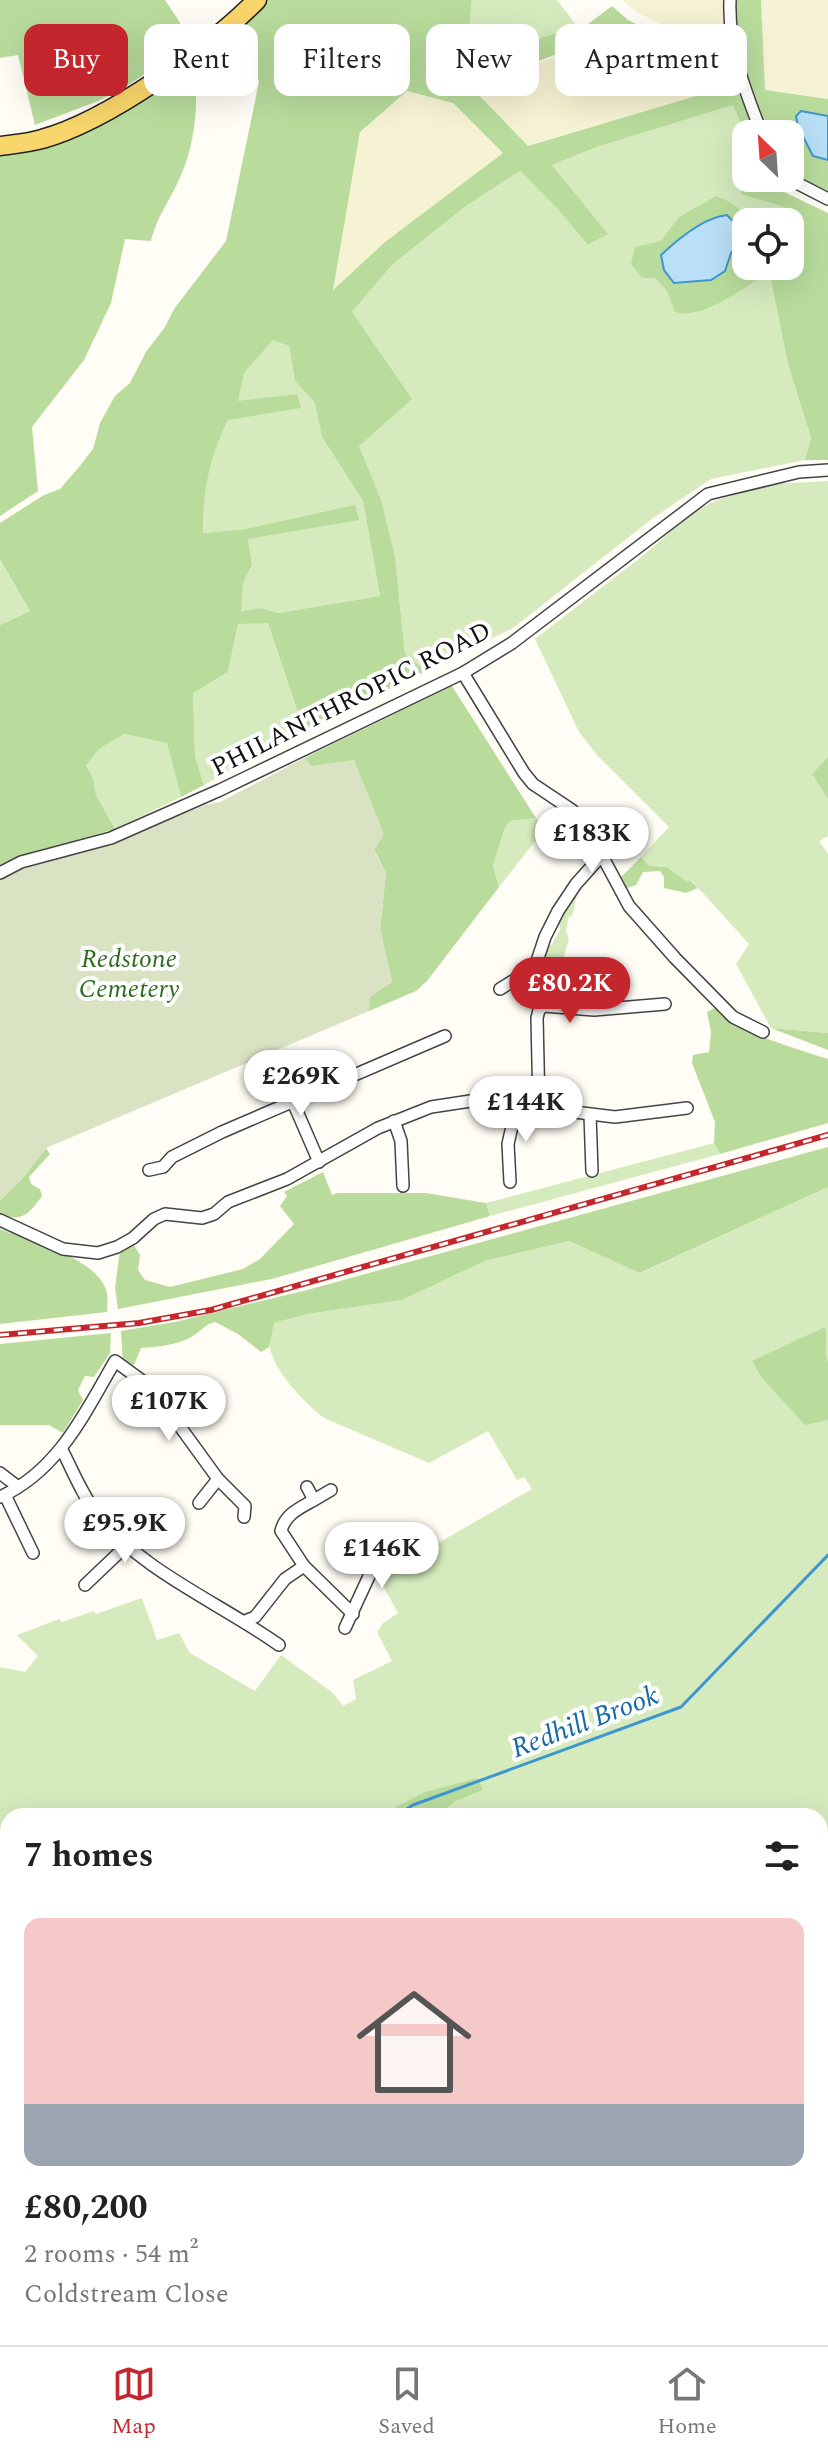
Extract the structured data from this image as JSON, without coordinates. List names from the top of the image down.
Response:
{
  "streets": {
    "street": ["PHILANTHROPIC ROAD"]
  },
  "water": ["Redhill Brook"],
  "parks": ["Redstone Cemetery"],
  "north": "top left",
  "page": {
    "chip": [
      "Buy",
      "Rent",
      "Filters",
      "New",
      "Apartment"
    ],
    "price": [
      "£183K",
      "£80.2K",
      "£269K",
      "£144K",
      "£107K",
      "£95.9K",
      "£146K"
    ],
    "heading": "7 homes",
    "list": [
      {
        "name": "£80,200",
        "note": "2 rooms · 54 m² · Coldstream Close"
      }
    ],
    "tabs": ["Map", "Saved", "Home"]
  }
}
